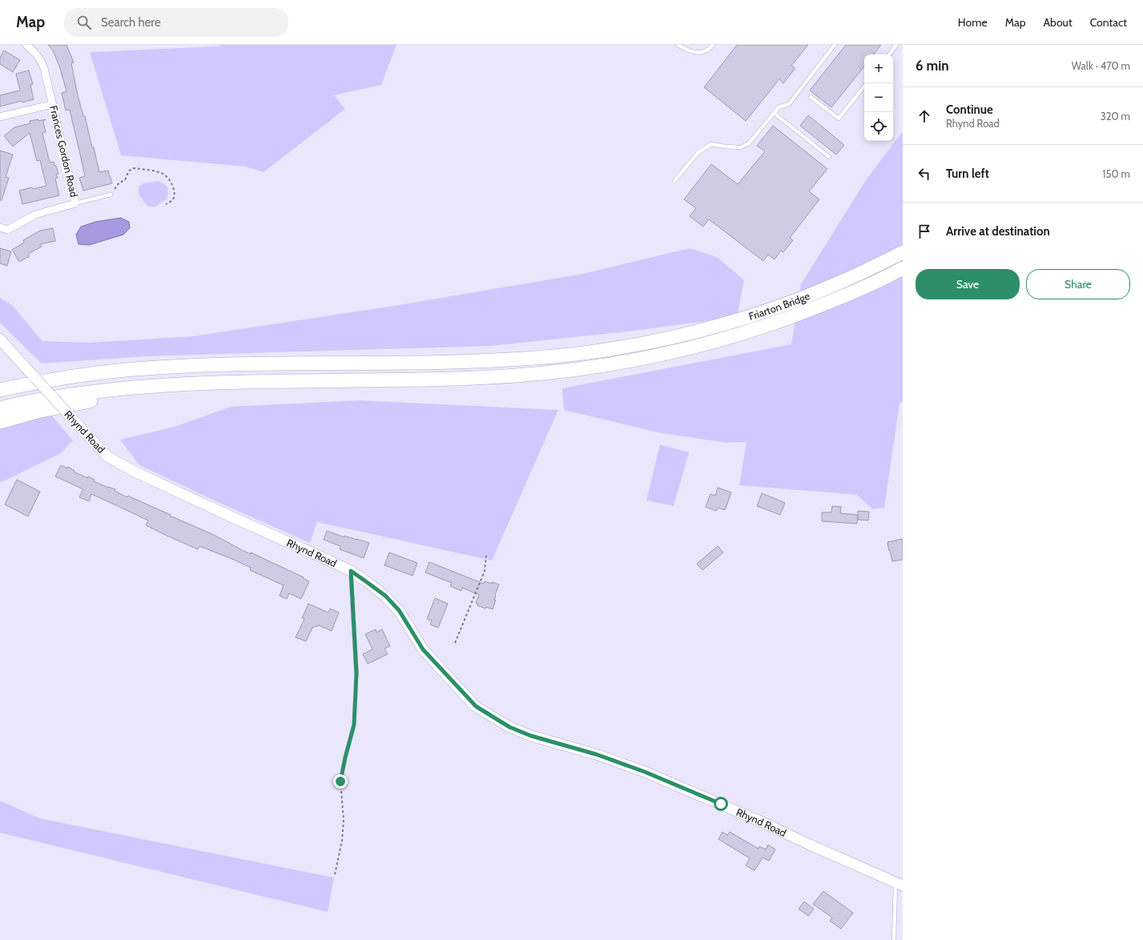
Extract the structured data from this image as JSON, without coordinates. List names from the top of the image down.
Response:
{
  "streets": {
    "highway": ["Friarton Bridge"],
    "street": ["Frances Gordon Road", "Rhynd Road"]
  },
  "page": {
    "header": "Map",
    "search": "Search here",
    "nav": [
      "Home",
      "Map",
      "About",
      "Contact"
    ],
    "heading": ["6 min", "Walk · 470 m"],
    "map_buttons": ["+", "−"],
    "list": [
      ["Continue", "Rhynd Road", "320 m"],
      ["Turn left", "150 m"],
      "Arrive at destination"
    ],
    "buttons": ["Save", "Share"]
  }
}
